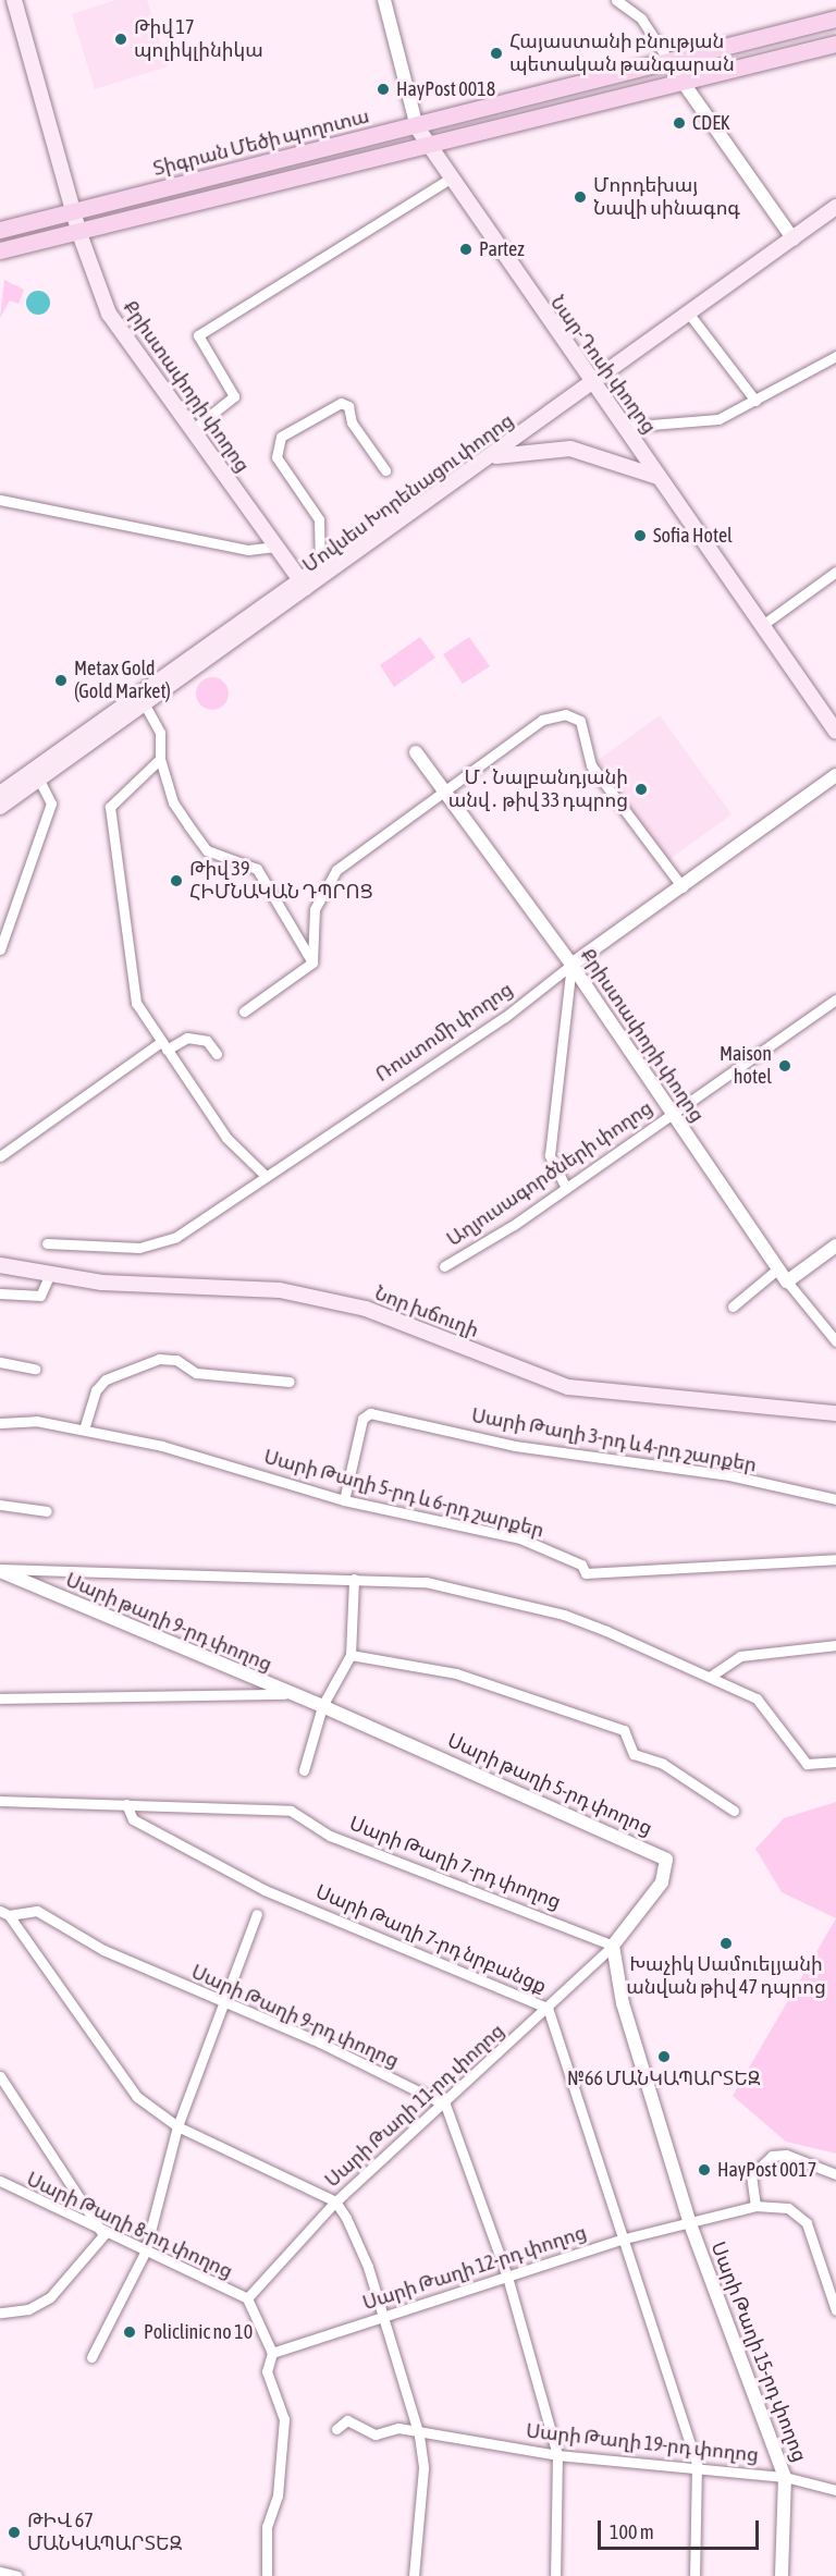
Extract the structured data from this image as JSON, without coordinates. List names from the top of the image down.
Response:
{
  "streets": {
    "main road": [
      "Տիգրան Մեծի պողոտա",
      "Նար-Դոսի փողոց",
      "Քրիստափորի փողոց",
      "Մովսես Խորենացու փողոց",
      "Նոր խճուղի"
    ],
    "street": [
      "Ռոստոմի փողոց",
      "Աղյուսագործների փողոց",
      "Սարի Թաղի 3-րդ և 4-րդ շարքեր",
      "Սարի Թաղի 5-րդ և 6-րդ շարքեր",
      "Սարի թաղի 9-րդ փողոց",
      "Սարի թաղի 5-րդ փողոց",
      "Սարի Թաղի 7-րդ փողոց",
      "Սարի Թաղի 7-րդ նրբանցք",
      "Սարի Թաղի 9-րդ փողոց",
      "Սարի Թաղի 11-րդ փողոց",
      "Սարի Թաղի 8-րդ փողոց",
      "Սարի Թաղի 12-րդ փողոց",
      "Սարի Թաղի 15-րդ փողոց",
      "Սարի Թաղի 19-րդ փողոց"
    ]
  },
  "crossings": [
    ["Տիգրան Մեծի պողոտա", "Նար-Դոսի փողոց"],
    ["Տիգրան Մեծի պողոտա", "Քրիստափորի փողոց"],
    ["Նար-Դոսի փողոց", "Մովսես Խորենացու փողոց"],
    ["Քրիստափորի փողոց", "Մովսես Խորենացու փողոց"],
    ["Քրիստափորի փողոց", "Ռոստոմի փողոց"],
    ["Քրիստափորի փողոց", "Աղյուսագործների փողոց"],
    ["Սարի Թաղի 3-րդ և 4-րդ շարքեր", "Սարի Թաղի 5-րդ և 6-րդ շարքեր"],
    ["Սարի թաղի 9-րդ փողոց", "Սարի թաղի 5-րդ փողոց"],
    ["Սարի թաղի 5-րդ փողոց", "Սարի Թաղի 7-րդ փողոց"],
    ["Սարի թաղի 5-րդ փողոց", "Սարի Թաղի 11-րդ փողոց"],
    ["Սարի Թաղի 7-րդ փողոց", "Սարի Թաղի 7-րդ նրբանցք"],
    ["Սարի Թաղի 7-րդ փողոց", "Սարի Թաղի 11-րդ փողոց"],
    ["Սարի Թաղի 7-րդ նրբանցք", "Սարի Թաղի 11-րդ փողոց"],
    ["Սարի Թաղի 7-րդ նրբանցք", "Սարի Թաղի 12-րդ փողոց"],
    ["Սարի Թաղի 7-րդ նրբանցք", "Սարի Թաղի 19-րդ փողոց"],
    ["Սարի Թաղի 9-րդ փողոց", "Սարի Թաղի 11-րդ փողոց"],
    ["Սարի Թաղի 11-րդ փողոց", "Սարի Թաղի 8-րդ փողոց"],
    ["Սարի Թաղի 12-րդ փողոց", "Սարի Թաղի 15-րդ փողոց"],
    ["Սարի Թաղի 15-րդ փողոց", "Սարի Թաղի 19-րդ փողոց"]
  ],
  "places": [
    "Թիվ 17 պոլիկլինիկա",
    "Հայաստանի բնության պետական թանգարան",
    "HayPost 0018",
    "CDEK",
    "Մորդեխայ Նավի սինագոգ",
    "Partez",
    "Sofia Hotel",
    "Metax Gold (Gold Market)",
    "Մ․ Նալբանդյանի անվ․ թիվ 33 դպրոց",
    "Թիվ 39 ՀԻՄՆԱԿԱՆ ԴՊՐՈՑ",
    "Maison hotel",
    "Խաչիկ Սամուելյանի անվան թիվ 47 դպրոց",
    "№66 ՄԱՆԿԱՊԱՐՏԵԶ",
    "HayPost 0017",
    "Policlinic no 10",
    "ԹԻՎ 67 ՄԱՆԿԱՊԱՐՏԵԶ"
  ],
  "scale_bar": "100 m"
}
